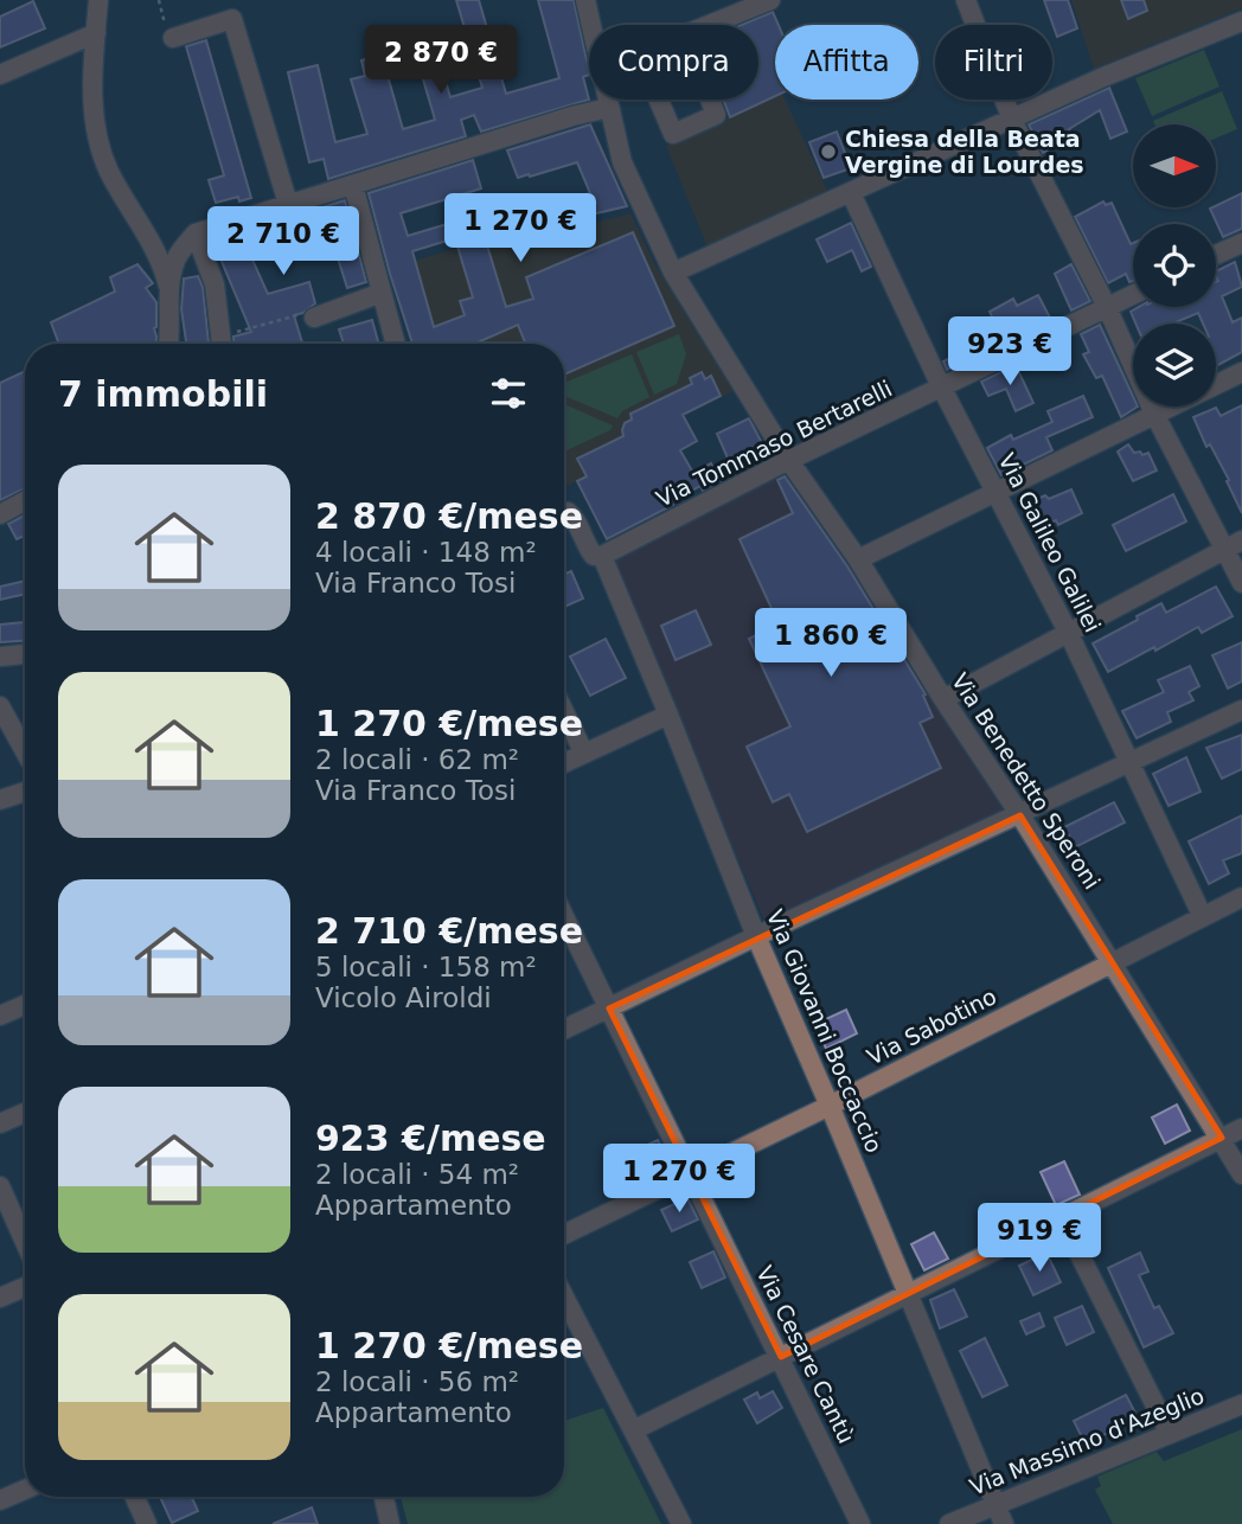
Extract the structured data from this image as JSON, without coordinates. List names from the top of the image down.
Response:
{
  "streets": {
    "street": [
      "Via Tommaso Bertarelli",
      "Via Galileo Galilei",
      "Via Benedetto Speroni",
      "Via Sabotino",
      "Via Giovanni Boccaccio",
      "Via Cesare Cantù",
      "Via Massimo d'Azeglio"
    ]
  },
  "crossings": [
    ["Via Tommaso Bertarelli", "Via Galileo Galilei"],
    ["Via Tommaso Bertarelli", "Via Benedetto Speroni"],
    ["Via Tommaso Bertarelli", "Via Giovanni Boccaccio"],
    ["Via Galileo Galilei", "Via Sabotino"],
    ["Via Benedetto Speroni", "Via Sabotino"],
    ["Via Sabotino", "Via Giovanni Boccaccio"],
    ["Via Sabotino", "Via Cesare Cantù"],
    ["Via Giovanni Boccaccio", "Via Massimo d'Azeglio"]
  ],
  "places": ["Chiesa della Beata Vergine di Lourdes"],
  "north": "right",
  "page": {
    "price": [
      "2 870 €",
      "1 270 €",
      "2 710 €",
      "923 €",
      "1 860 €",
      "1 270 €",
      "919 €"
    ],
    "chip": ["Compra", "Affitta", "Filtri"],
    "heading": "7 immobili",
    "list": [
      {
        "name": "2 870 €/mese",
        "note": "4 locali · 148 m² · Via Franco Tosi"
      },
      {
        "name": "1 270 €/mese",
        "note": "2 locali · 62 m² · Via Franco Tosi"
      },
      {
        "name": "2 710 €/mese",
        "note": "5 locali · 158 m² · Vicolo Airoldi"
      },
      {
        "name": "923 €/mese",
        "note": "2 locali · 54 m² · Appartamento"
      },
      {
        "name": "1 270 €/mese",
        "note": "2 locali · 56 m² · Appartamento"
      }
    ]
  }
}
